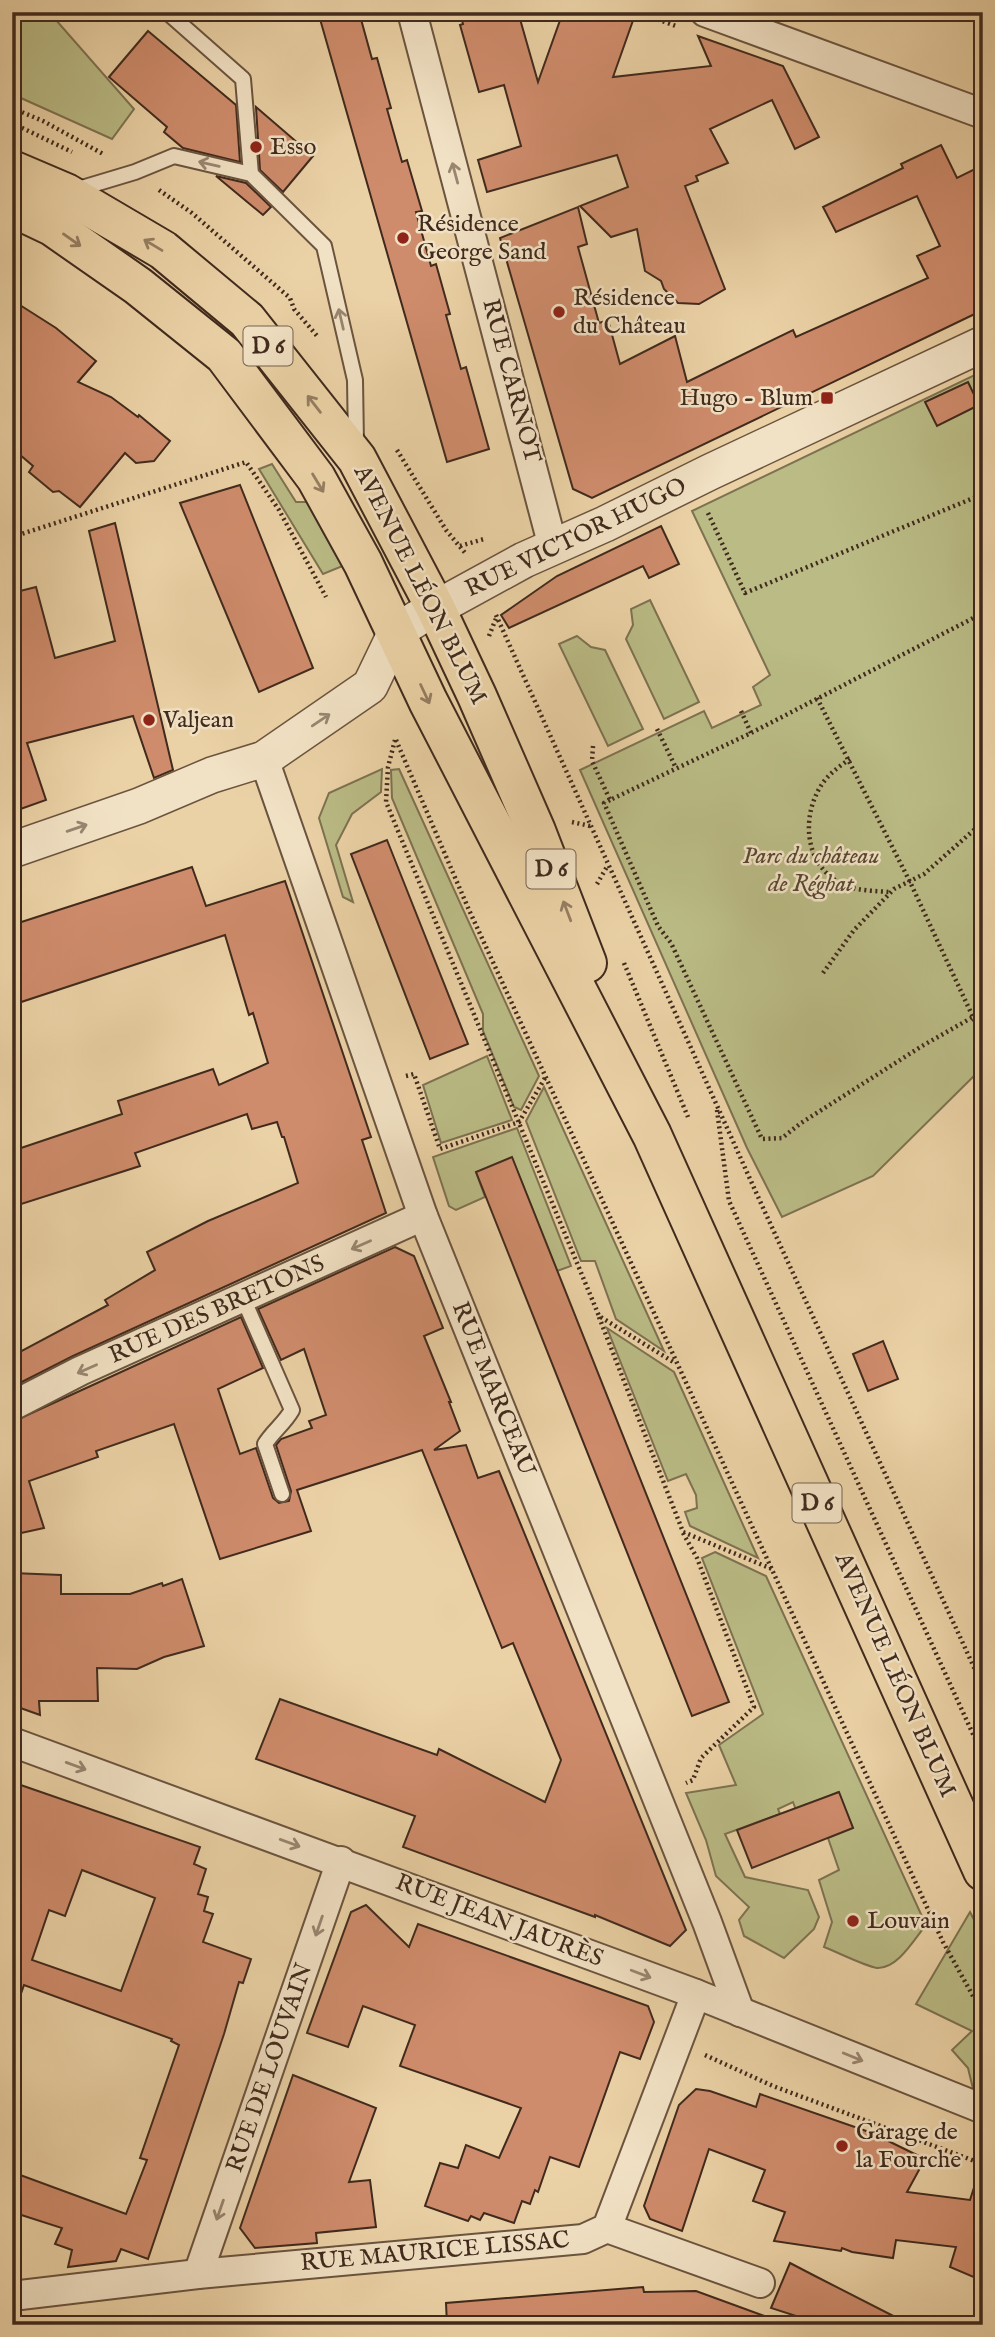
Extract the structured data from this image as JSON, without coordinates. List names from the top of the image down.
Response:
{
  "streets": {
    "main road": ["D 6", "AVENUE LÉON BLUM"],
    "street": [
      "RUE CARNOT",
      "RUE VICTOR HUGO",
      "RUE DES BRETONS",
      "RUE MARCEAU",
      "RUE JEAN JAURÈS",
      "RUE DE LOUVAIN",
      "RUE MAURICE LISSAC"
    ]
  },
  "crossings": [
    ["RUE CARNOT", "RUE VICTOR HUGO"],
    ["RUE VICTOR HUGO", "AVENUE LÉON BLUM"],
    ["RUE DES BRETONS", "RUE MARCEAU"],
    ["RUE MARCEAU", "RUE JEAN JAURÈS"],
    ["RUE JEAN JAURÈS", "RUE DE LOUVAIN"],
    ["RUE DE LOUVAIN", "RUE MAURICE LISSAC"]
  ],
  "one_way": [
    "RUE CARNOT",
    "RUE DES BRETONS",
    "RUE JEAN JAURÈS",
    "RUE DE LOUVAIN"
  ],
  "parks": ["Parc du château de Réghat"],
  "places": {
    "other": [
      "Esso",
      "Résidence George Sand",
      "Résidence du Château",
      "Valjean",
      "Louvain",
      "Garage de la Fourche"
    ],
    "transit": ["Hugo - Blum"]
  }
}
